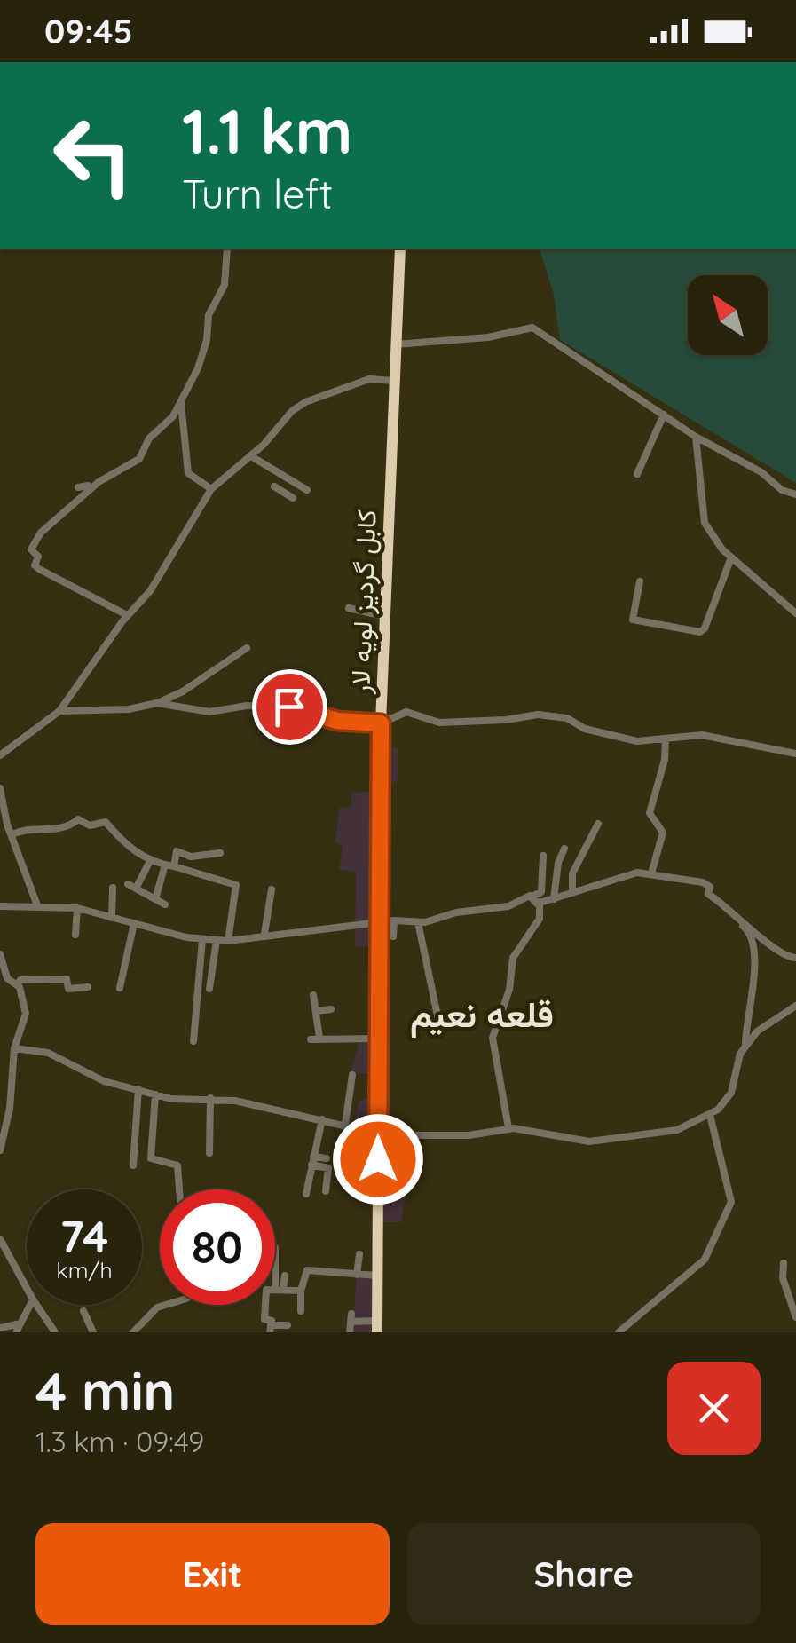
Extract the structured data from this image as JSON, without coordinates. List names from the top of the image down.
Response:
{
  "streets": {
    "highway": ["کابل گردیز لویه لار"]
  },
  "districts": ["قلعه نعيم"],
  "north": "top left",
  "page": {
    "status": "09:45",
    "turn": ["1.1 km", "Turn left"],
    "speed": "74 km/h",
    "limit": "80",
    "heading": ["4 min", "1.3 km · 09:49"],
    "buttons": ["Exit", "Share"]
  }
}
